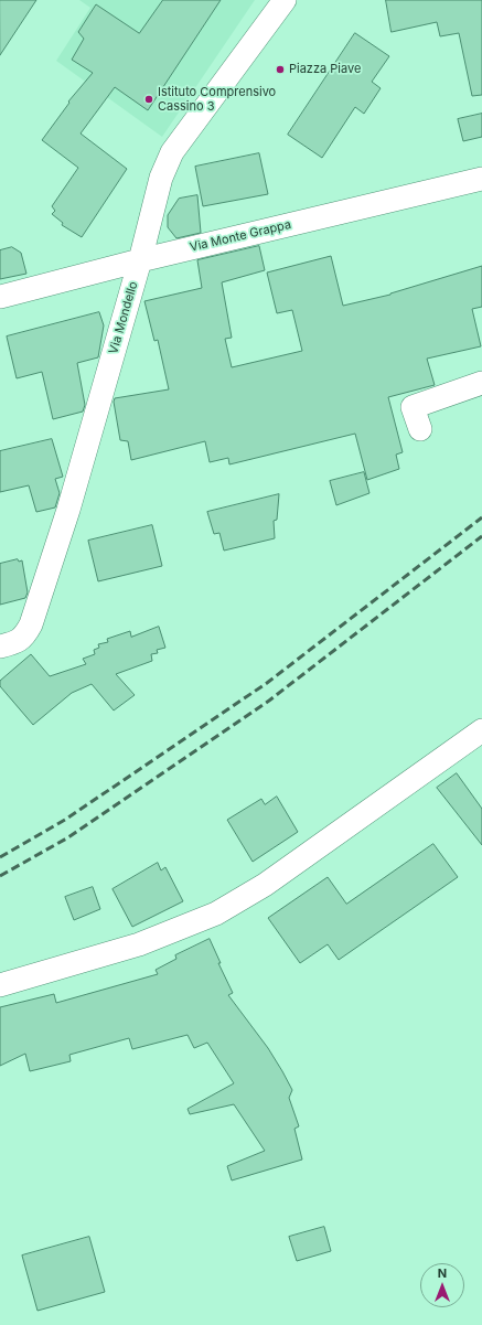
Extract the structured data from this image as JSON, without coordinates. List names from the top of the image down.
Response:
{
  "streets": {
    "street": ["Via Monte Grappa", "Via Mondello"]
  },
  "crossings": [
    ["Via Monte Grappa", "Via Mondello"]
  ],
  "places": ["Piazza Piave", "Istituto Comprensivo Cassino 3"],
  "north": "top"
}
